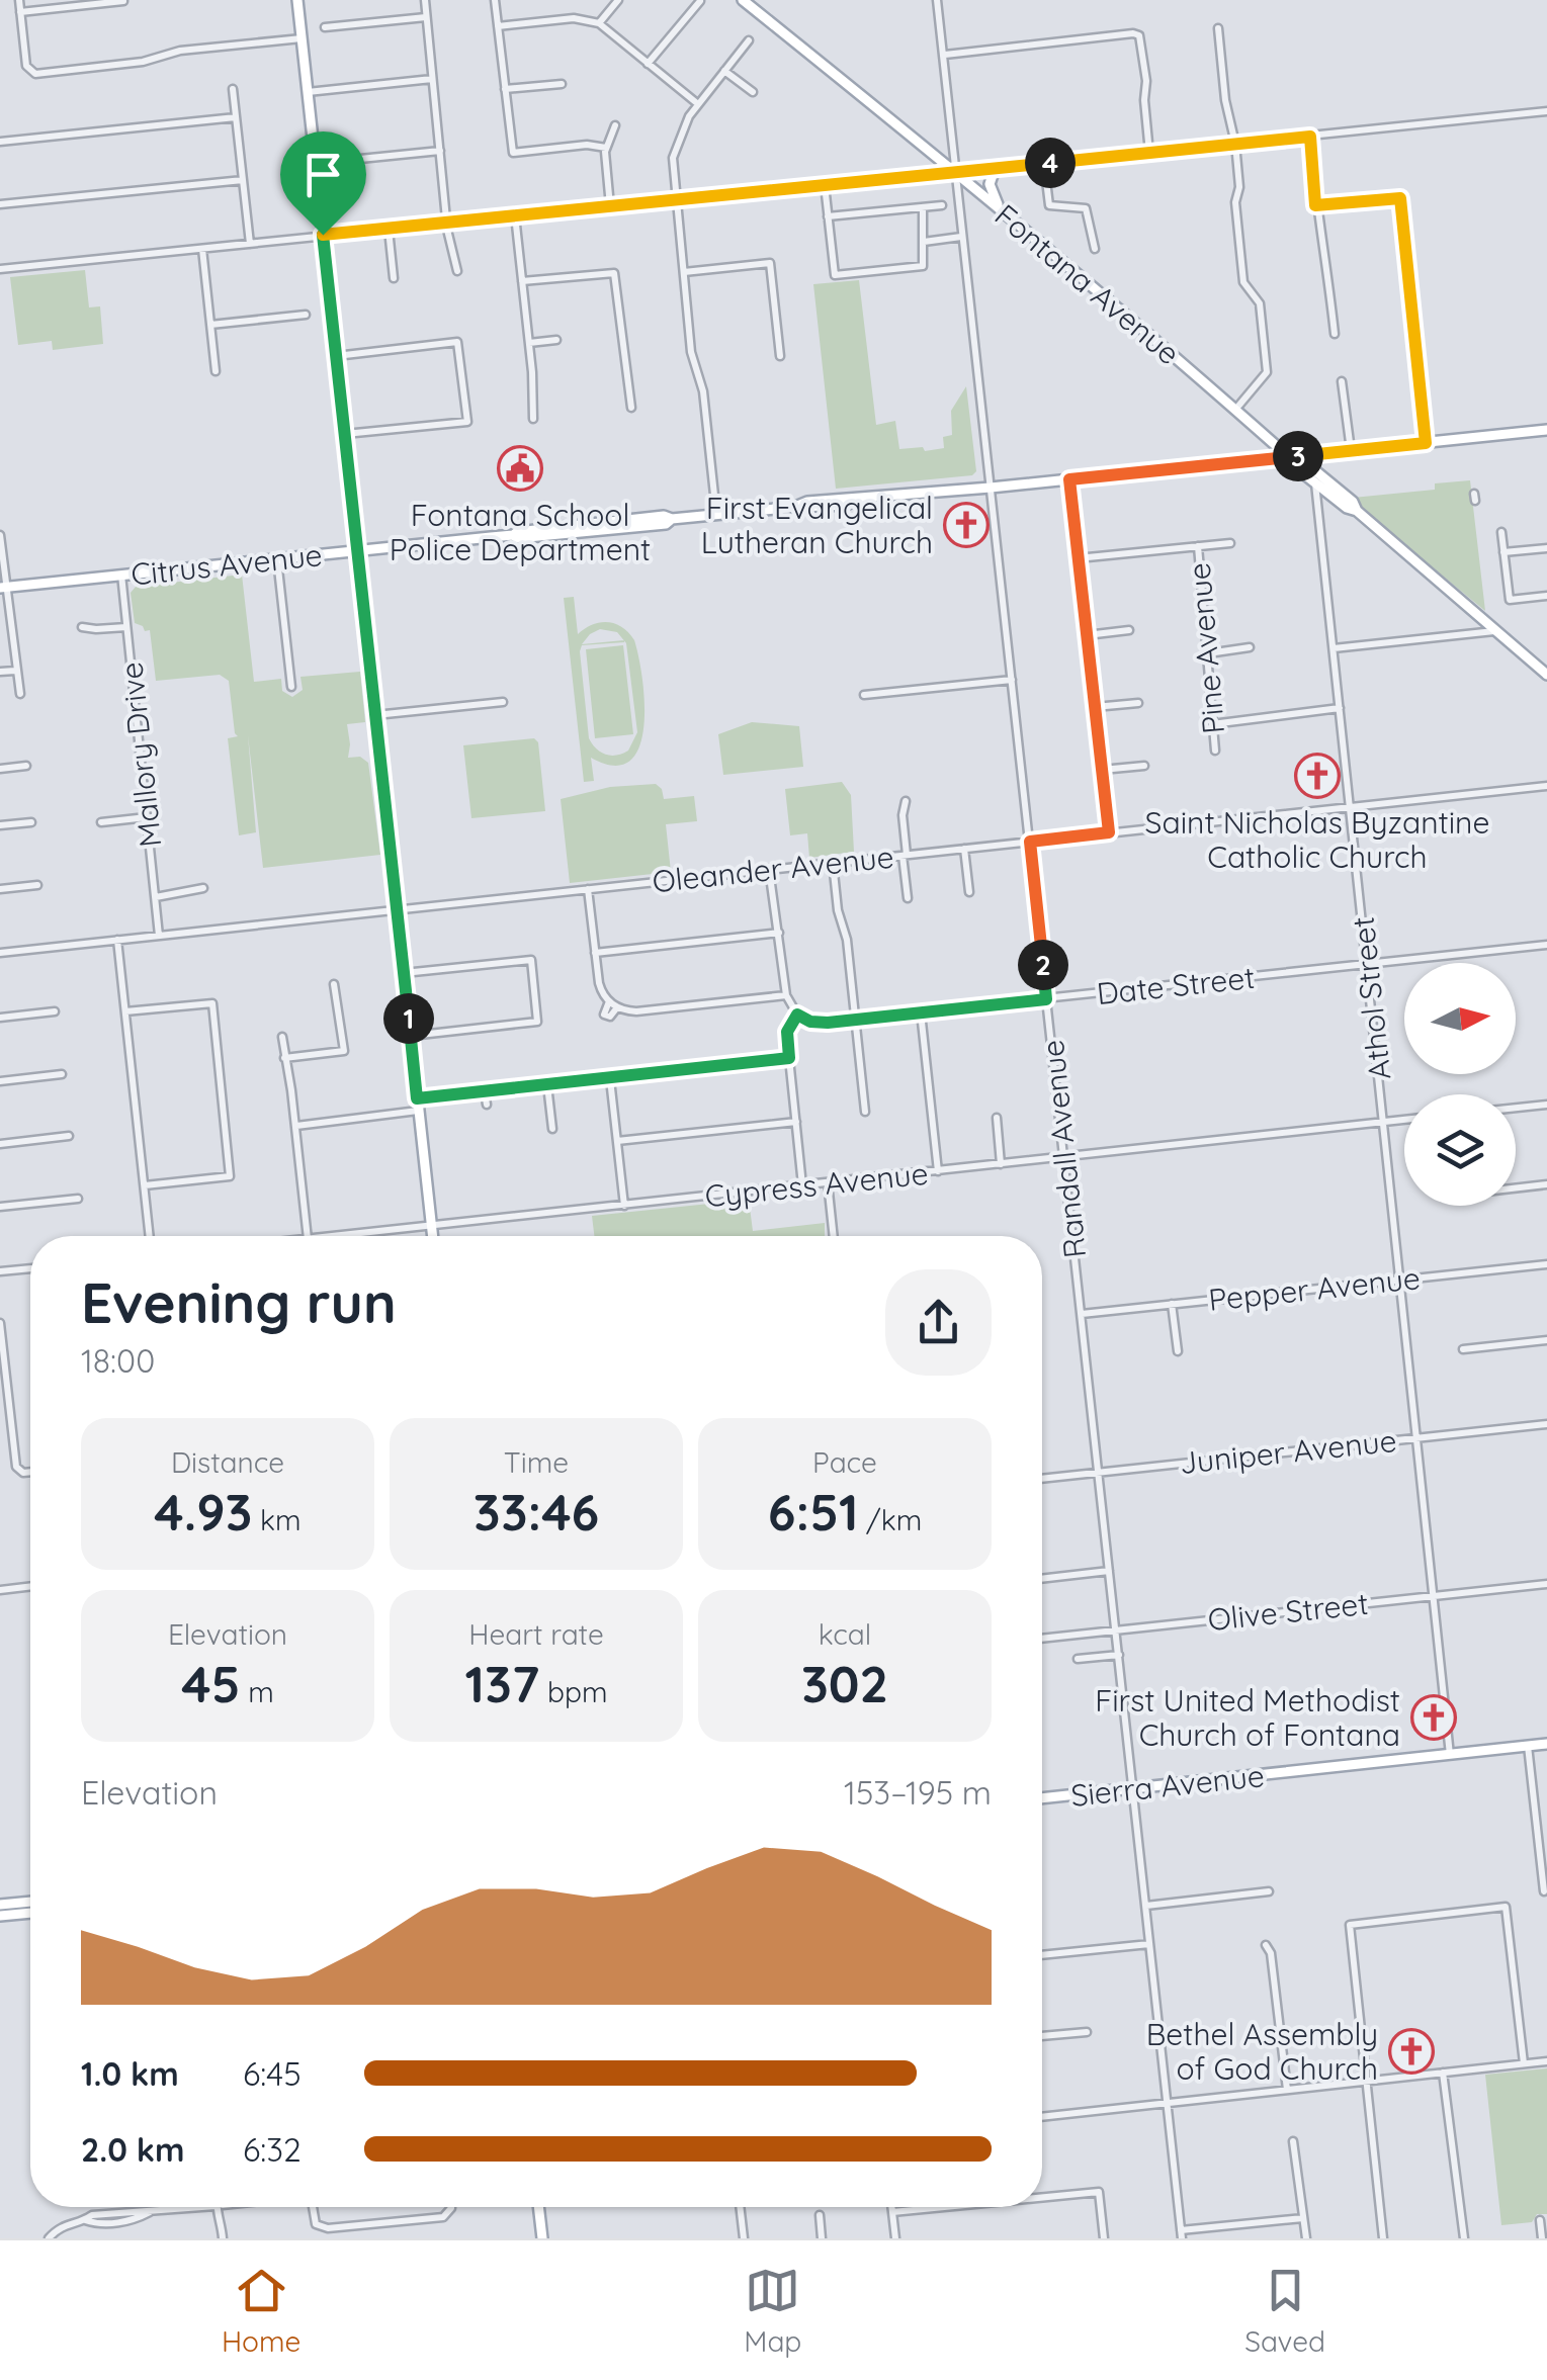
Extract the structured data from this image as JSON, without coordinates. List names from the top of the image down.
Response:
{
  "streets": {
    "main road": ["Fontana Avenue", "Citrus Avenue", "Sierra Avenue"],
    "street": [
      "Pine Avenue",
      "Mallory Drive",
      "Oleander Avenue",
      "Date Street",
      "Athol Street",
      "Randall Avenue",
      "Cypress Avenue",
      "Pepper Avenue",
      "Juniper Avenue",
      "Olive Street"
    ]
  },
  "crossings": [
    ["Fontana Avenue", "Citrus Avenue"],
    ["Fontana Avenue", "Athol Street"],
    ["Fontana Avenue", "Randall Avenue"],
    ["Citrus Avenue", "Mallory Drive"],
    ["Citrus Avenue", "Randall Avenue"],
    ["Mallory Drive", "Oleander Avenue"],
    ["Oleander Avenue", "Athol Street"],
    ["Oleander Avenue", "Randall Avenue"],
    ["Date Street", "Athol Street"],
    ["Date Street", "Randall Avenue"],
    ["Athol Street", "Cypress Avenue"],
    ["Athol Street", "Pepper Avenue"],
    ["Athol Street", "Juniper Avenue"],
    ["Athol Street", "Olive Street"],
    ["Athol Street", "Sierra Avenue"],
    ["Randall Avenue", "Cypress Avenue"],
    ["Randall Avenue", "Pepper Avenue"],
    ["Randall Avenue", "Juniper Avenue"],
    ["Randall Avenue", "Olive Street"],
    ["Randall Avenue", "Sierra Avenue"]
  ],
  "places": {
    "public building": ["Fontana School Police Department"],
    "church": [
      "First Evangelical Lutheran Church",
      "Saint Nicholas Byzantine Catholic Church",
      "First United Methodist Church of Fontana",
      "Bethel Assembly of God Church"
    ]
  },
  "north": "right",
  "page": {
    "pins": [
      "4",
      "3",
      "2",
      "1"
    ],
    "heading": ["Evening run", "18:00"],
    "stats": [
      ["Distance", "4.93 km"],
      ["Time", "33:46"],
      ["Pace", "6:51 /km"],
      ["Elevation", "45 m"],
      ["Heart rate", "137 bpm"],
      ["kcal", "302"]
    ],
    "chart": ["Elevation", "153–195 m"],
    "list": [
      {
        "name": "1.0 km",
        "note": "6:45"
      },
      {
        "name": "2.0 km",
        "note": "6:32"
      }
    ],
    "tabs": ["Home", "Map", "Saved"]
  }
}
